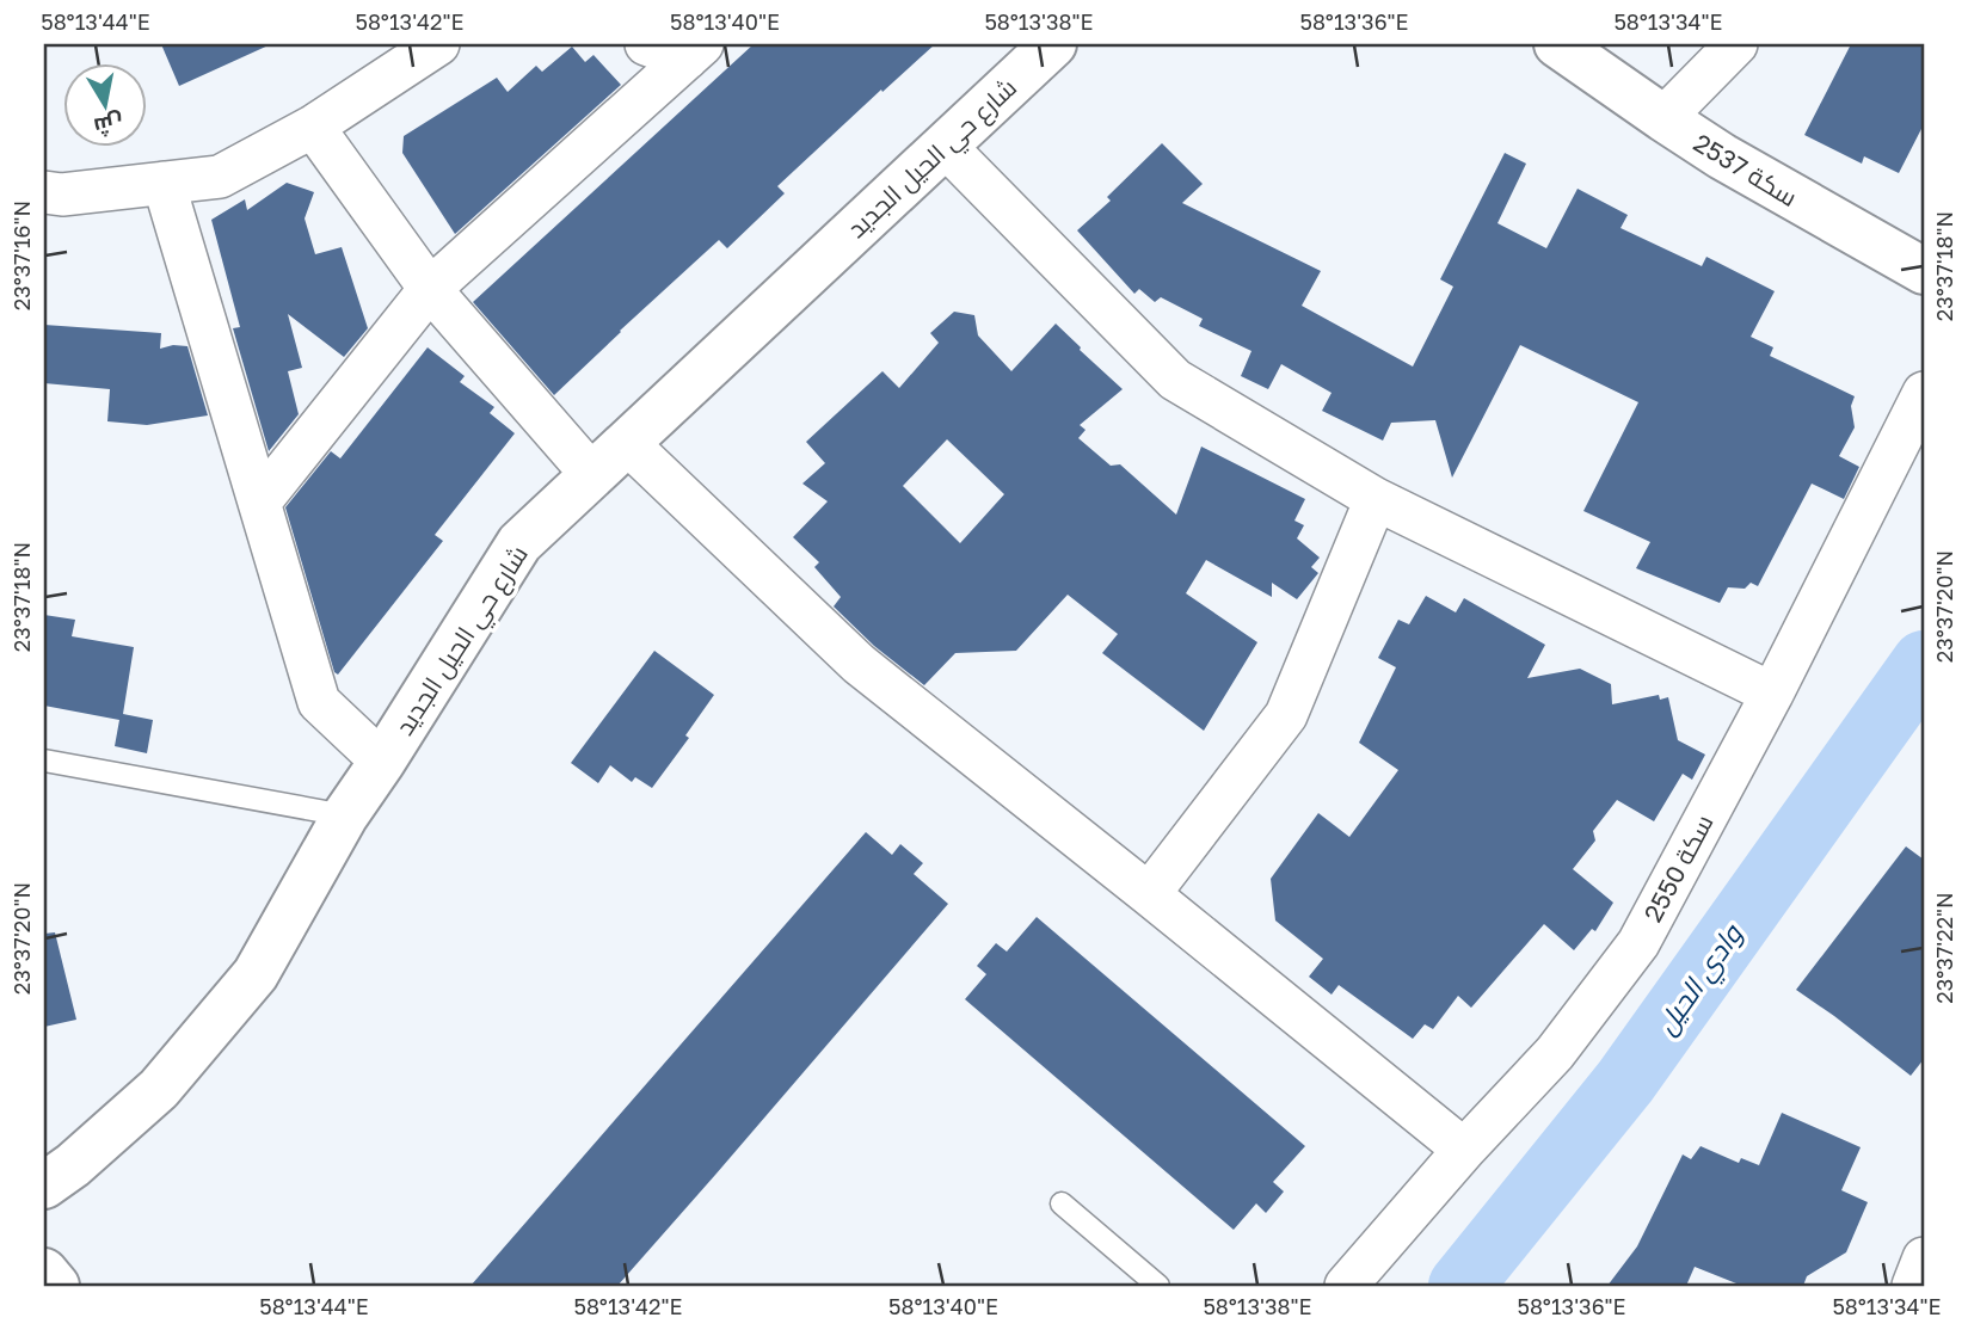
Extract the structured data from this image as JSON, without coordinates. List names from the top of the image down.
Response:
{
  "streets": {
    "street": ["شارع حي الحيل الجديد", "سكة 2537", "سكة 2550"]
  },
  "water": ["وادي الحيل"],
  "north": "bottom",
  "coordinates": [
    "58°13'44\"E",
    "58°13'42\"E",
    "58°13'40\"E",
    "58°13'38\"E",
    "58°13'36\"E",
    "58°13'34\"E",
    "23°37'16\"N",
    "23°37'18\"N",
    "23°37'20\"N",
    "23°37'22\"N"
  ]
}
